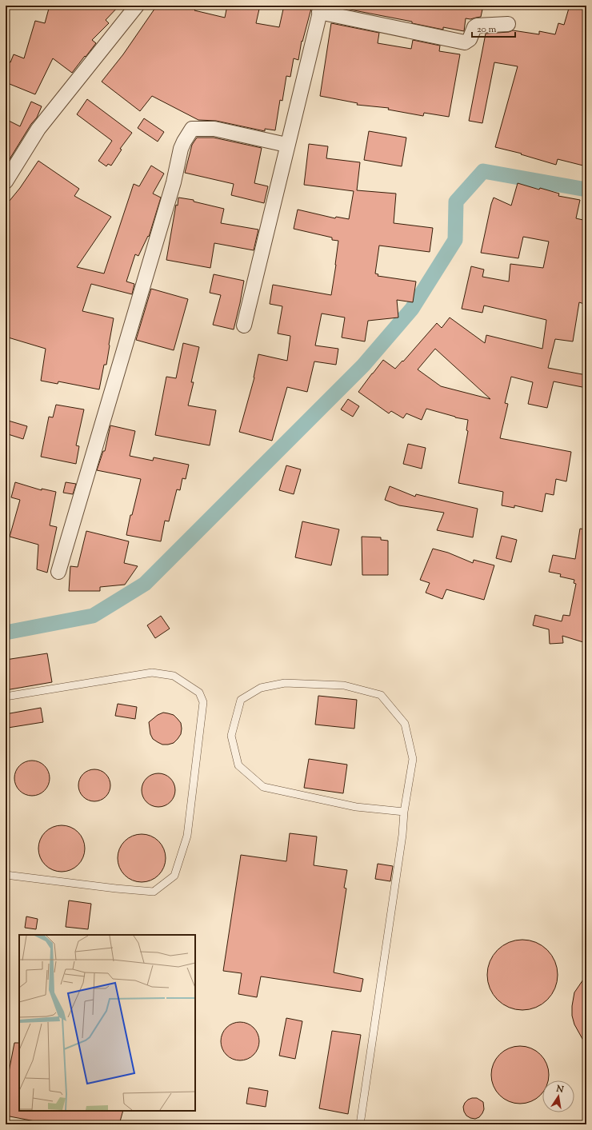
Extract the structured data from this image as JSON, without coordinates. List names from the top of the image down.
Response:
{
  "scale_bar": "20 m",
  "north": "top"
}
